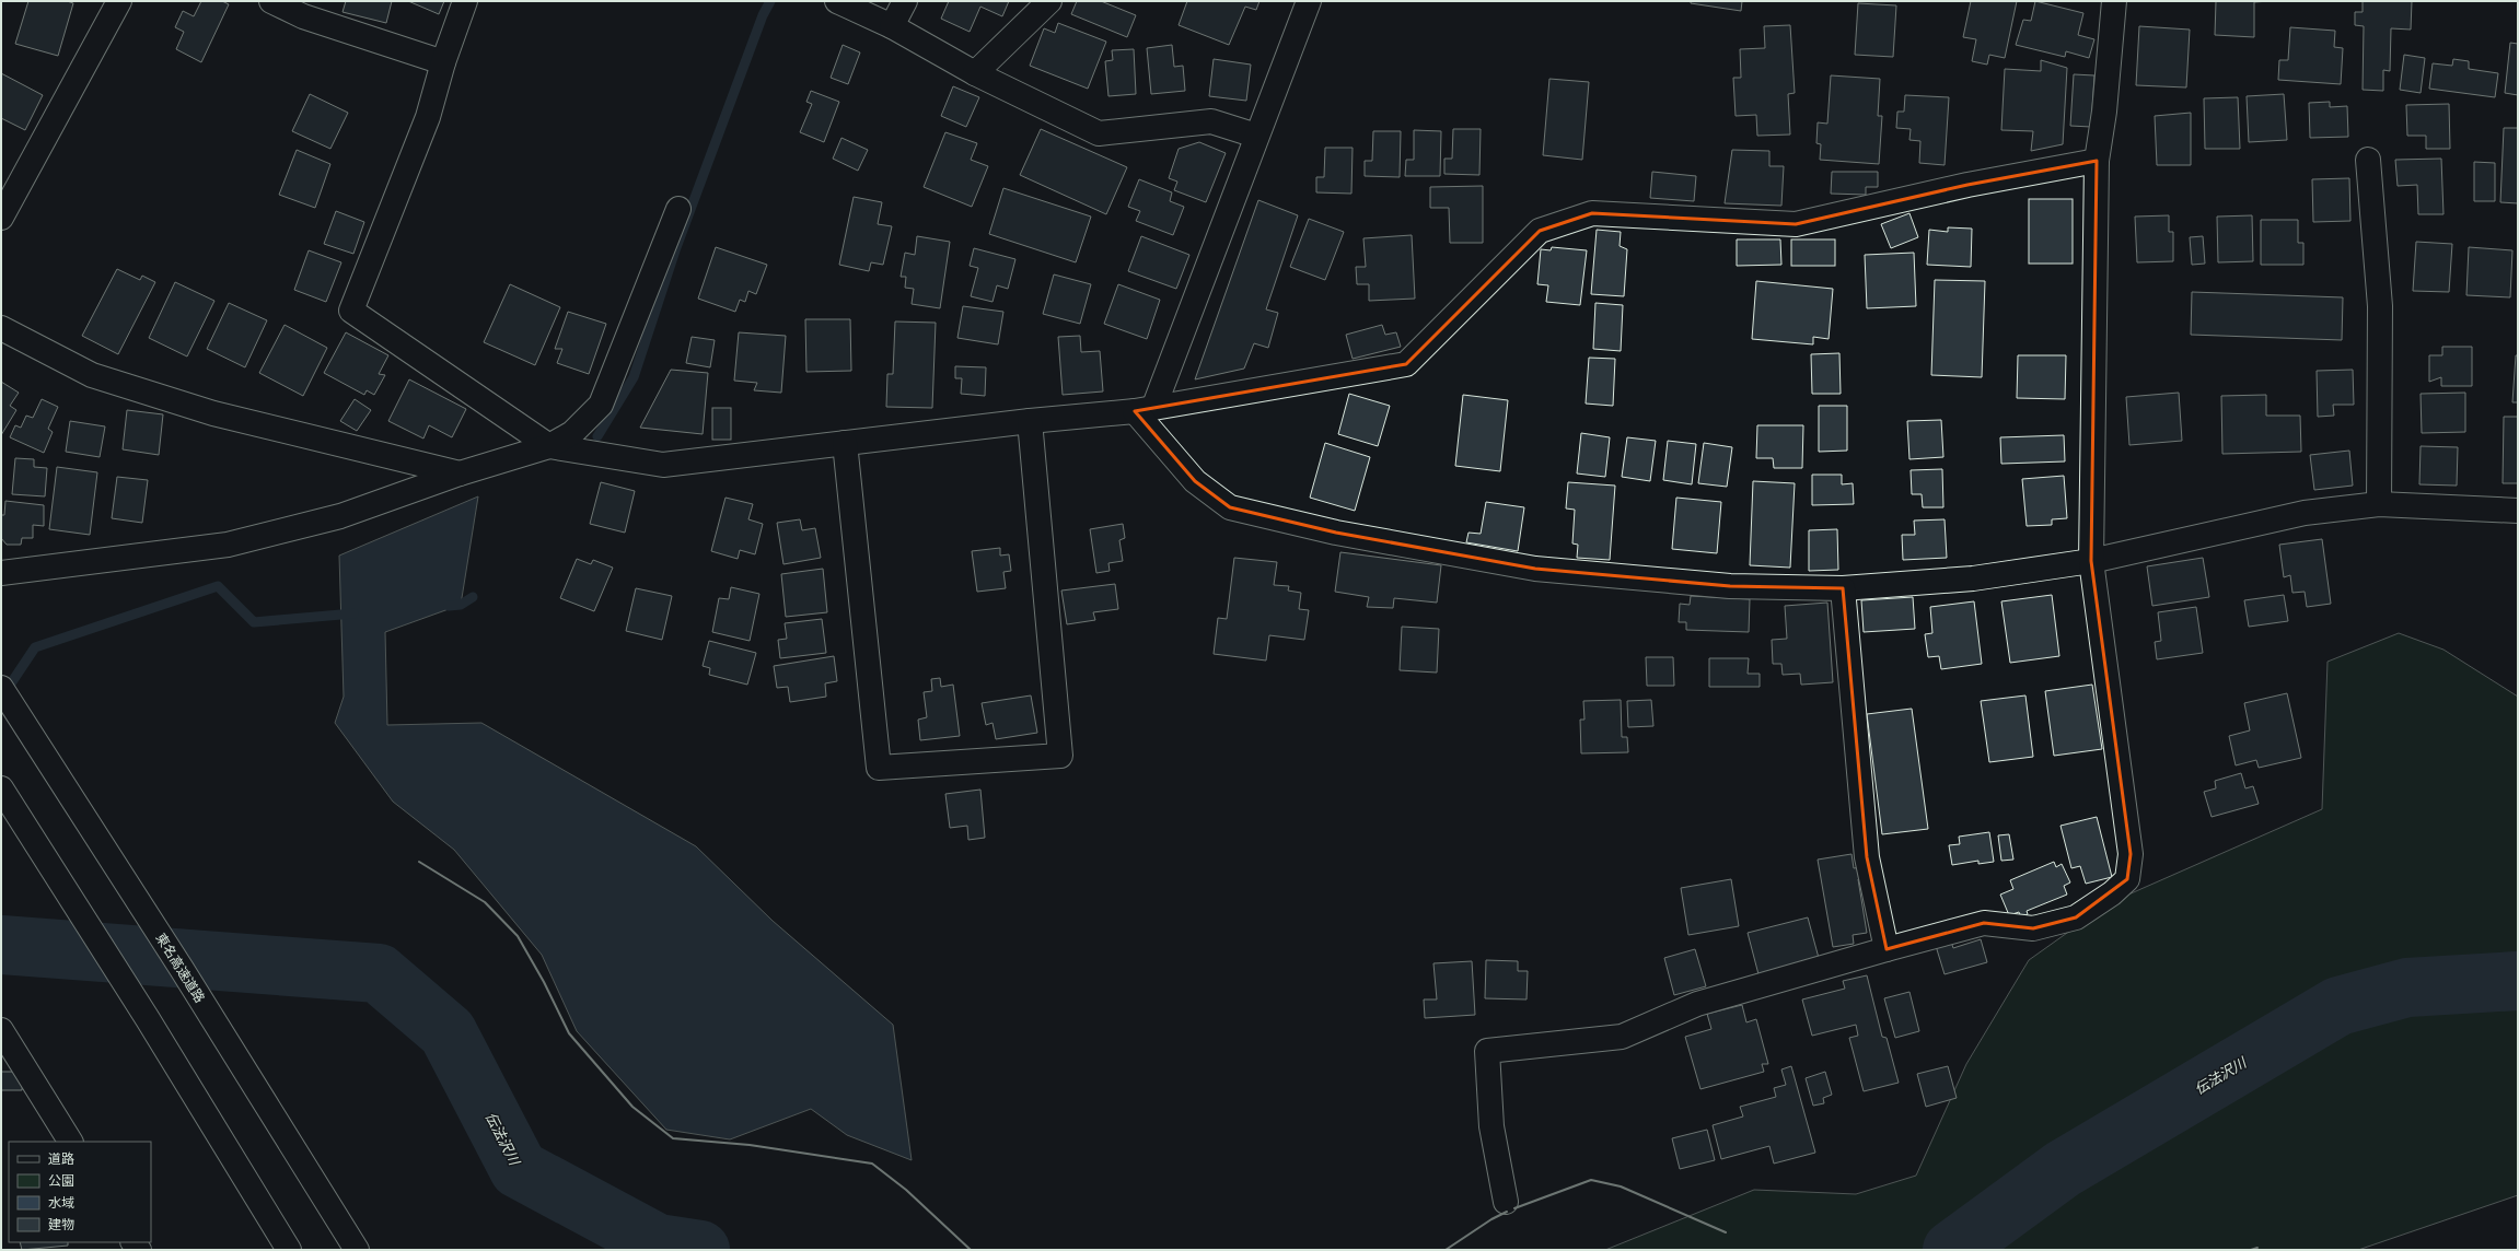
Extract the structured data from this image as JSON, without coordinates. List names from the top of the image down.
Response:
{
  "streets": {
    "main road": ["東名高速道路"]
  },
  "water": ["伝法沢川"],
  "legend": [
    "道路",
    "公園",
    "水域",
    "建物"
  ]
}
